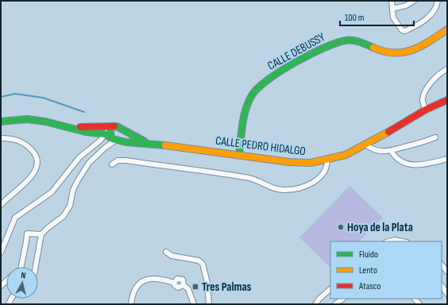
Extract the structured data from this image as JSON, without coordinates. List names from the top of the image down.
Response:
{
  "streets": {
    "street": ["CALLE DEBUSSY", "CALLE PEDRO HIDALGO"]
  },
  "crossings": [
    ["CALLE DEBUSSY", "CALLE PEDRO HIDALGO"]
  ],
  "places": {
    "other": ["Hoya de la Plata"],
    "transit": ["Tres Palmas"]
  },
  "legend": ["Fluido", "Lento", "Atasco"],
  "scale_bar": "100 m",
  "north": "top"
}
